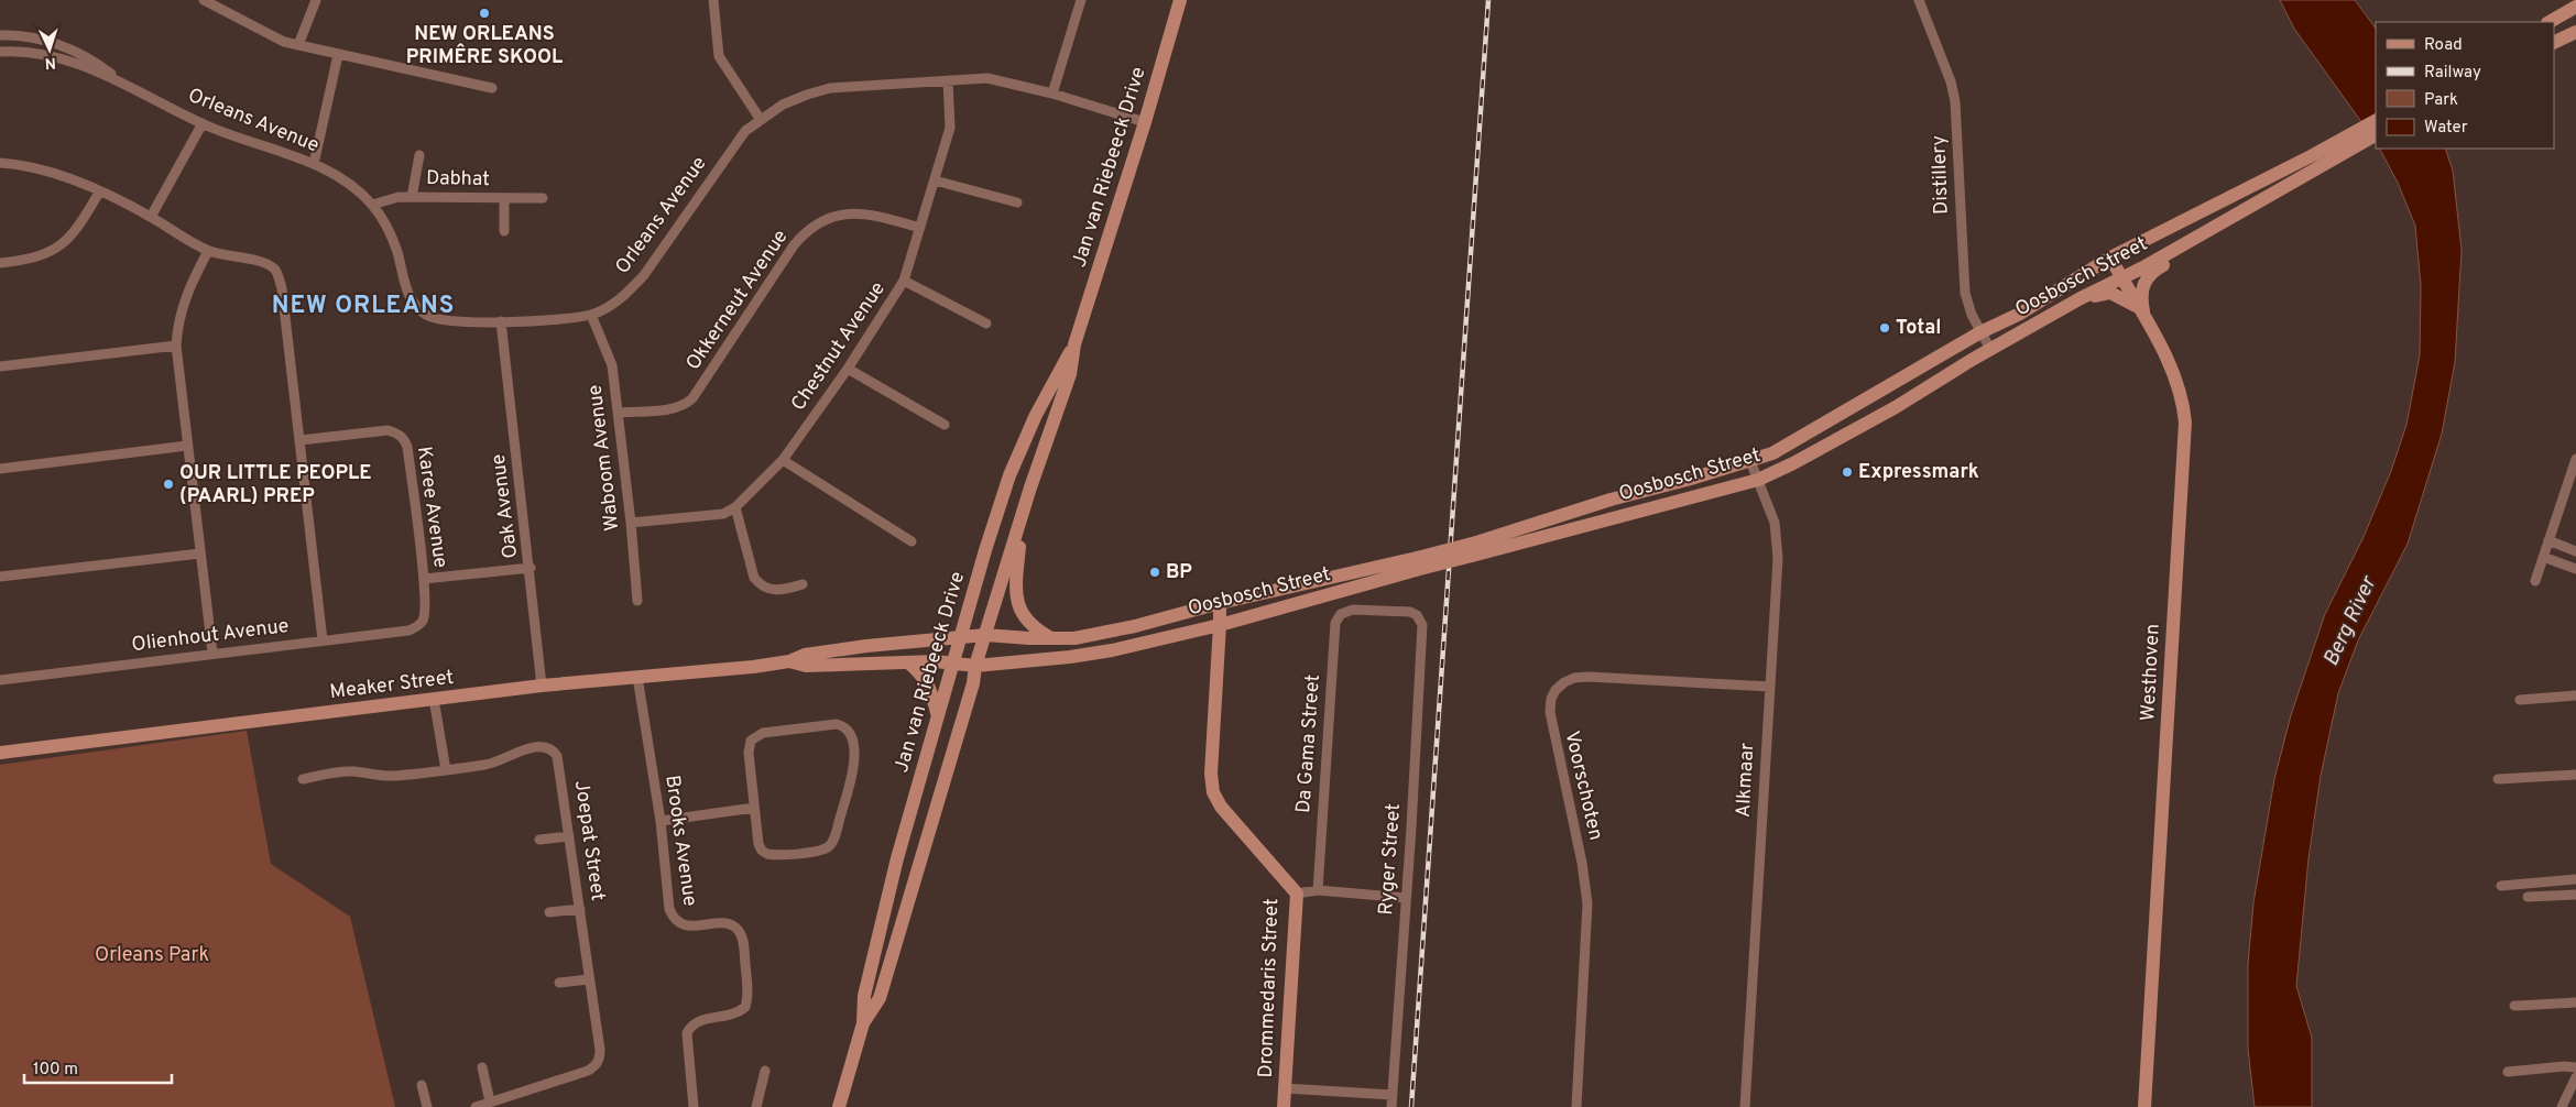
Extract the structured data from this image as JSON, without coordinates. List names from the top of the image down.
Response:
{
  "streets": {
    "main road": [
      "Jan van Riebeeck Drive",
      "Oosbosch Street",
      "Westhoven",
      "Meaker Street",
      "Drommedaris Street"
    ],
    "street": [
      "Orleans Avenue",
      "Distillery",
      "Dabhat",
      "Okkerneut Avenue",
      "Chestnut Avenue",
      "Waboom Avenue",
      "Oak Avenue",
      "Karee Avenue",
      "Olienhout Avenue",
      "Da Gama Street",
      "Alkmaar",
      "Voorschoten",
      "Joepat Street",
      "Brooks Avenue",
      "Ryger Street"
    ]
  },
  "crossings": [
    ["Orleans Avenue", "Jan van Riebeeck Drive"],
    ["Orleans Avenue", "Dabhat"],
    ["Orleans Avenue", "Chestnut Avenue"],
    ["Orleans Avenue", "Waboom Avenue"],
    ["Orleans Avenue", "Oak Avenue"],
    ["Jan van Riebeeck Drive", "Oosbosch Street"],
    ["Jan van Riebeeck Drive", "Meaker Street"],
    ["Distillery", "Oosbosch Street"],
    ["Oosbosch Street", "Westhoven"],
    ["Oosbosch Street", "Meaker Street"],
    ["Oosbosch Street", "Alkmaar"],
    ["Oosbosch Street", "Drommedaris Street"],
    ["Okkerneut Avenue", "Chestnut Avenue"],
    ["Okkerneut Avenue", "Waboom Avenue"],
    ["Chestnut Avenue", "Waboom Avenue"],
    ["Oak Avenue", "Meaker Street"],
    ["Karee Avenue", "Olienhout Avenue"],
    ["Meaker Street", "Brooks Avenue"],
    ["Da Gama Street", "Ryger Street"],
    ["Alkmaar", "Voorschoten"]
  ],
  "districts": ["NEW ORLEANS"],
  "water": ["Berg River"],
  "parks": ["Orleans Park"],
  "places": [
    "NEW ORLEANS PRIMÊRE SKOOL",
    "Total",
    "Expressmark",
    "OUR LITTLE PEOPLE (PAARL) PREP",
    "BP"
  ],
  "legend": [
    "Road",
    "Railway",
    "Park",
    "Water"
  ],
  "scale_bar": "100 m",
  "north": "bottom"
}
